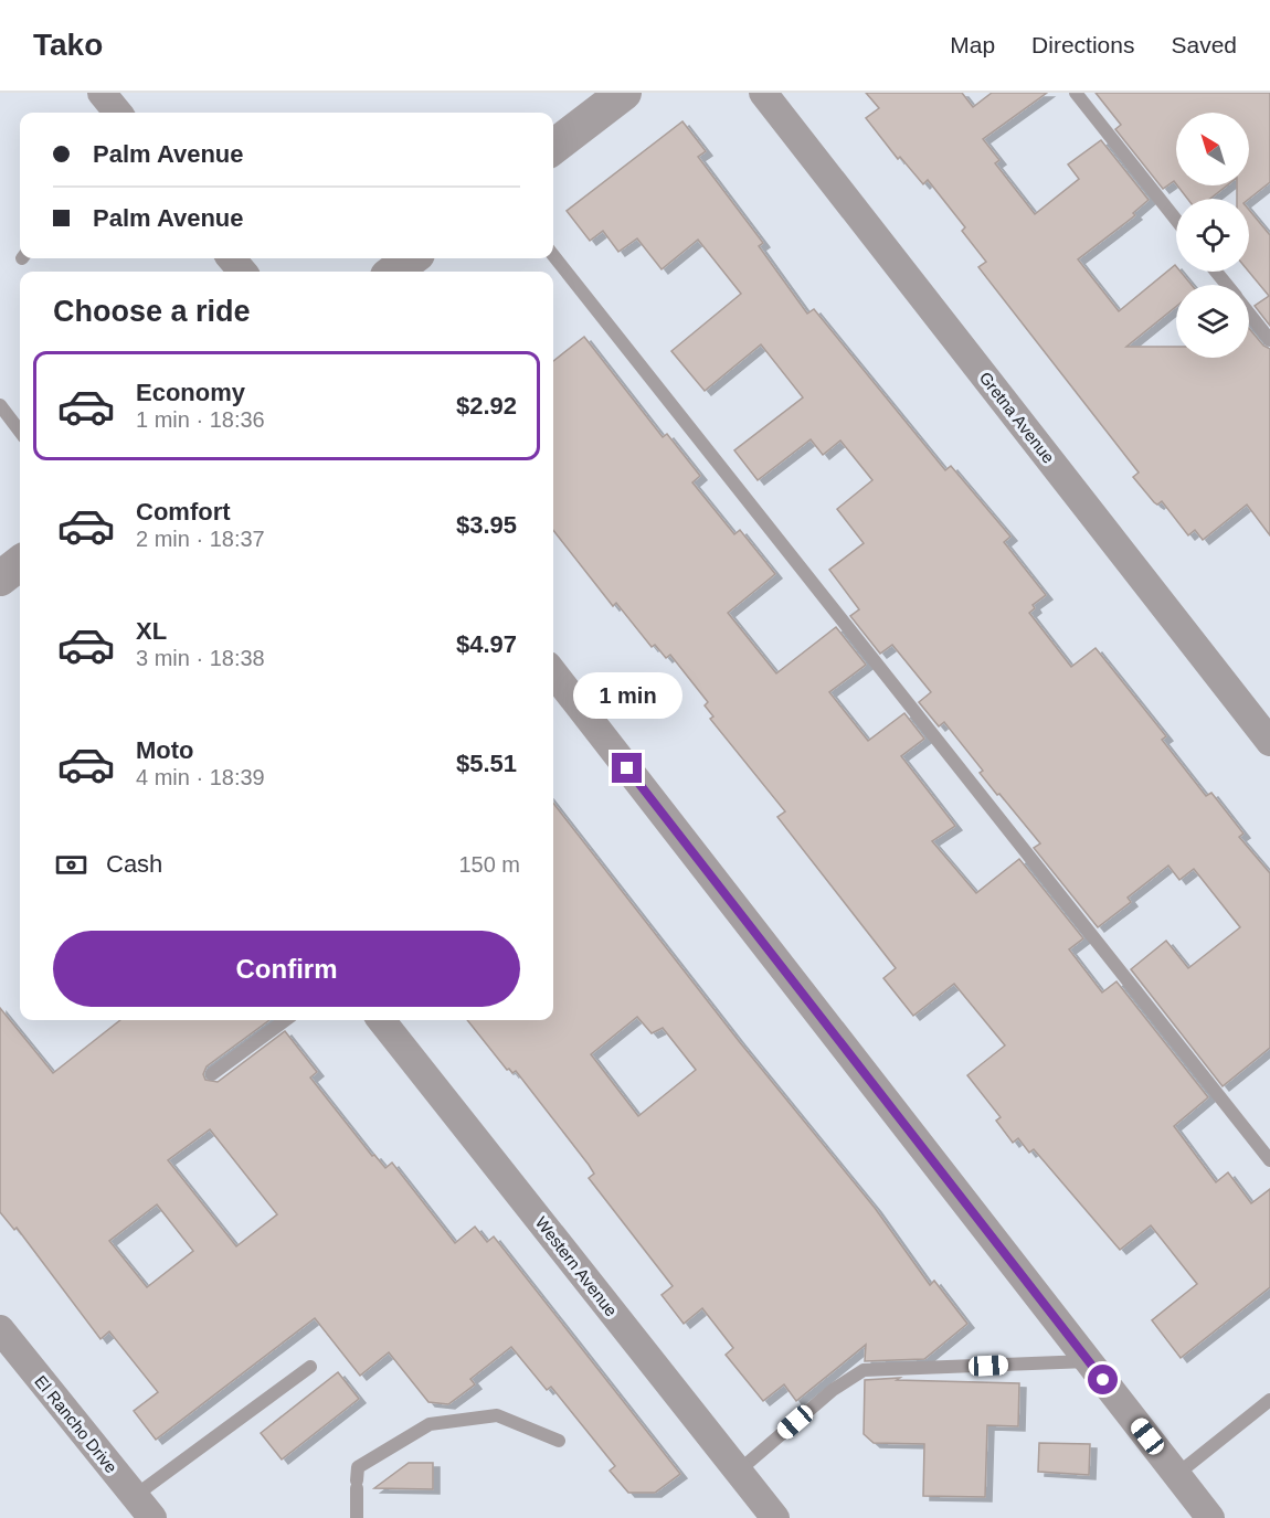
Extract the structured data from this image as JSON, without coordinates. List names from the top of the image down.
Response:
{
  "streets": {
    "street": ["Gretna Avenue", "Western Avenue", "El Rancho Drive"]
  },
  "north": "top left",
  "page": {
    "header": "Tako",
    "nav": ["Map", "Directions", "Saved"],
    "banner": ["Palm Avenue", "Palm Avenue"],
    "heading": "Choose a ride",
    "list": [
      {
        "name": "Economy",
        "note": "1 min · 18:36",
        "value": "$2.92"
      },
      {
        "name": "Comfort",
        "note": "2 min · 18:37",
        "value": "$3.95"
      },
      {
        "name": "XL",
        "note": "3 min · 18:38",
        "value": "$4.97"
      },
      {
        "name": "Moto",
        "note": "4 min · 18:39",
        "value": "$5.51"
      }
    ],
    "bubble": "1 min",
    "pay": ["Cash", "150 m"],
    "buttons": "Confirm"
  }
}
